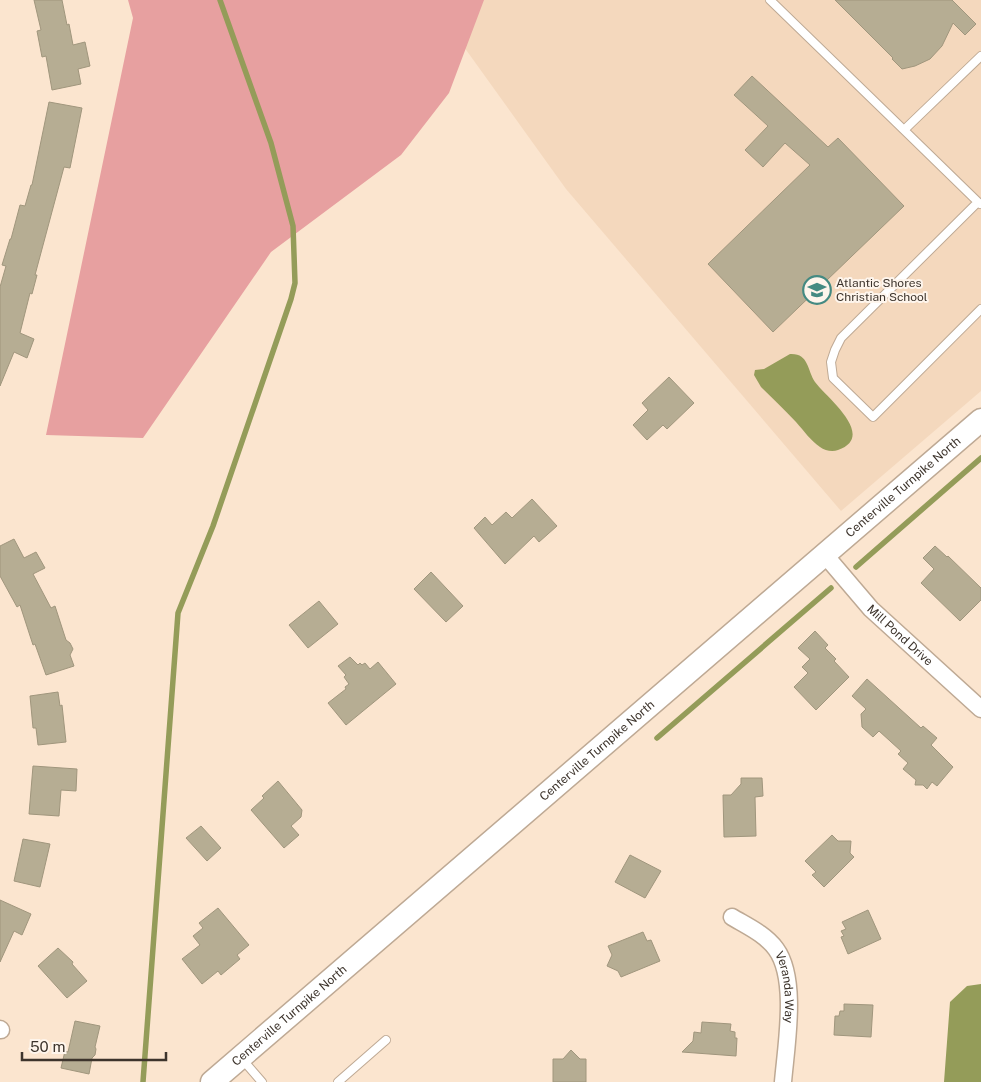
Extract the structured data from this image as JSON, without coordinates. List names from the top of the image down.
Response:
{
  "streets": {
    "main road": ["Centerville Turnpike North"],
    "street": ["Mill Pond Drive", "Veranda Way"]
  },
  "crossings": [
    ["Centerville Turnpike North", "Mill Pond Drive"]
  ],
  "places": {
    "school or university": ["Atlantic Shores Christian School"]
  },
  "scale_bar": "50 m"
}
